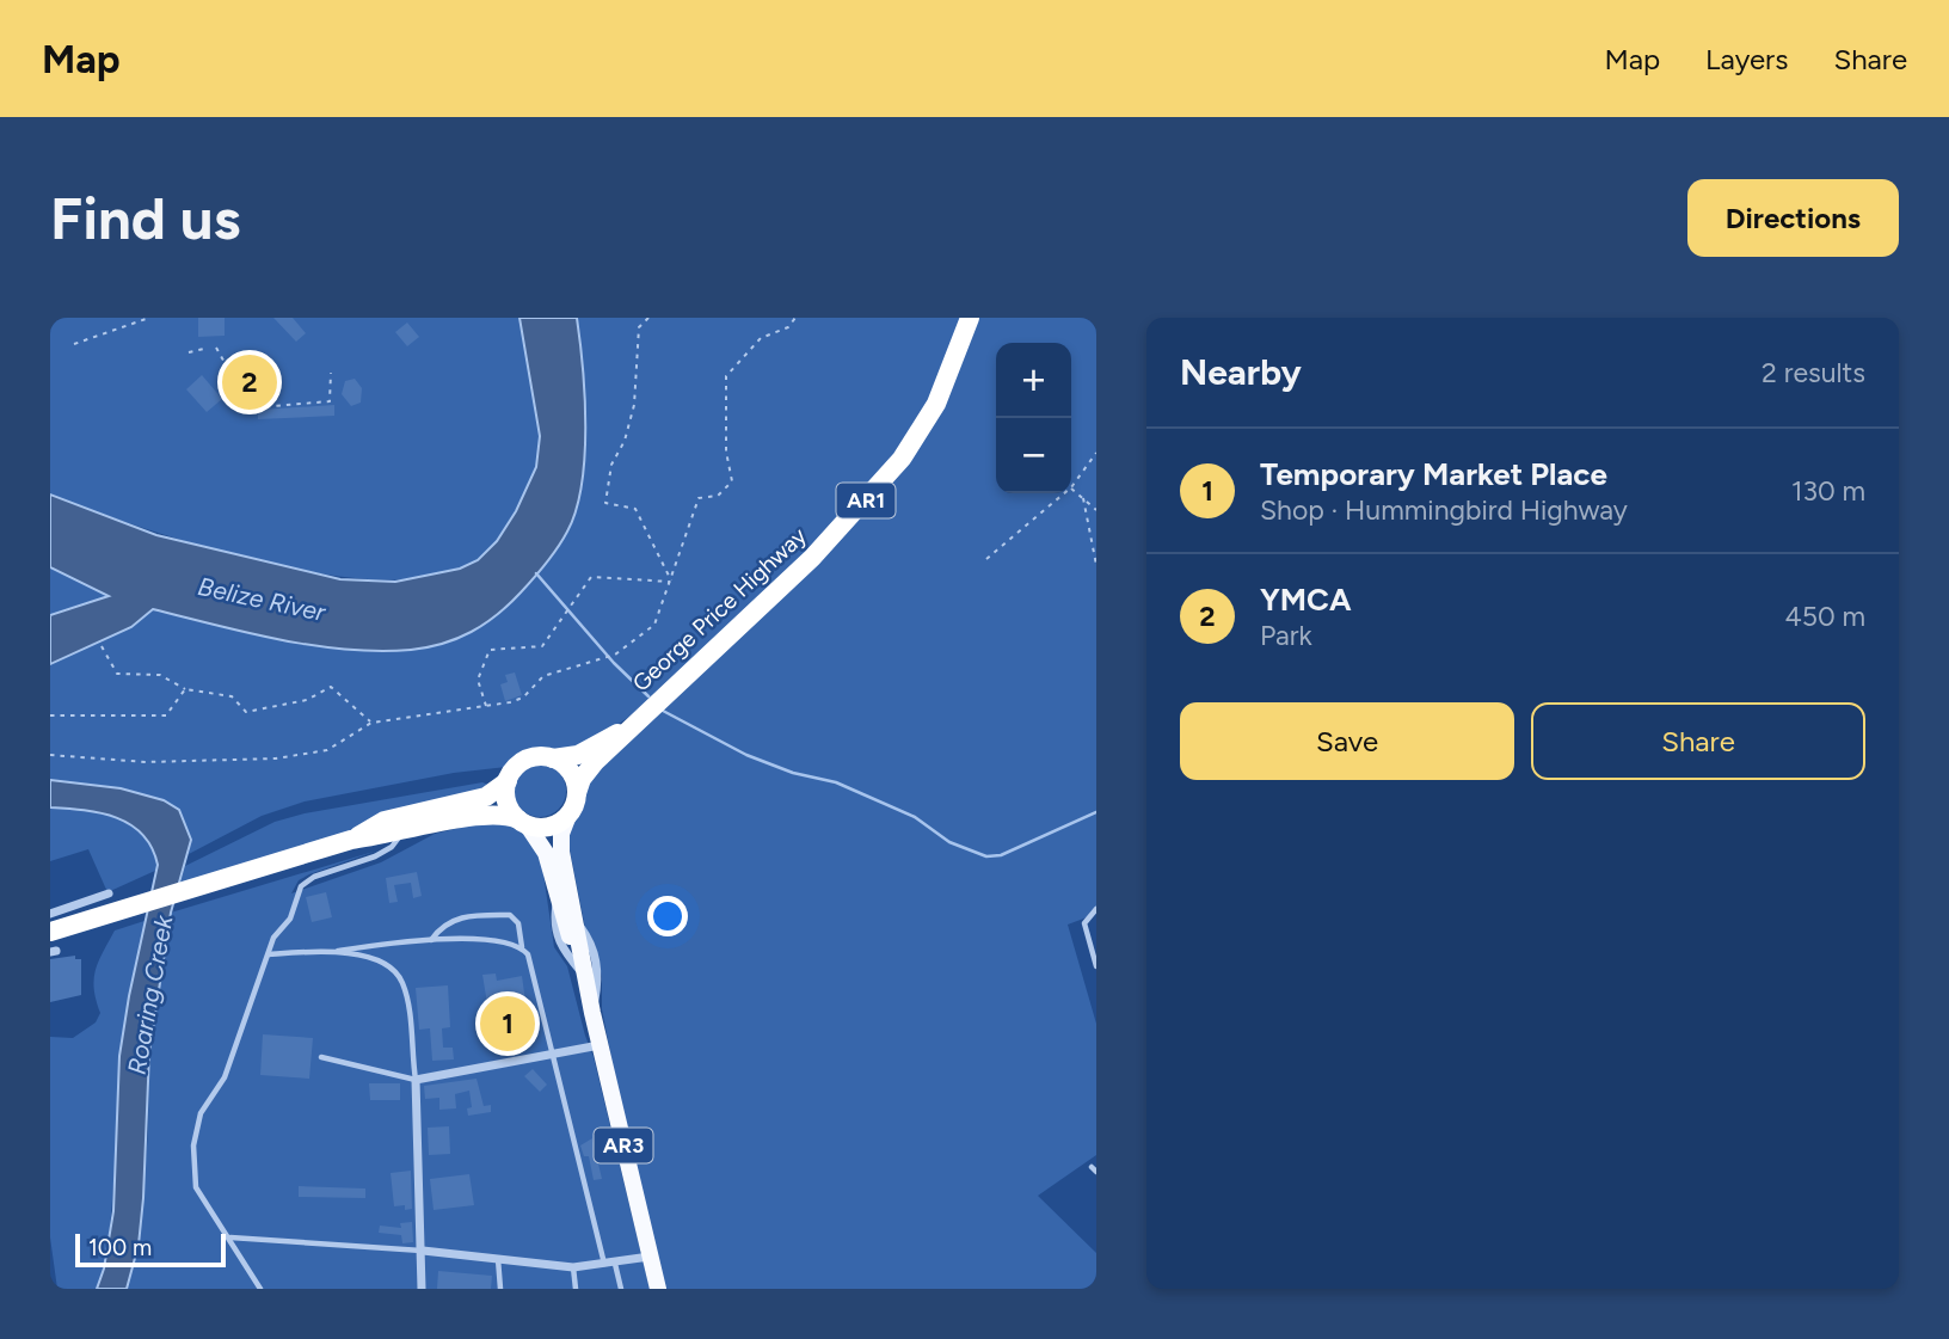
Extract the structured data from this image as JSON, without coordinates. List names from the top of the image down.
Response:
{
  "streets": {
    "highway": ["AR1", "George Price Highway"],
    "main road": ["AR3"]
  },
  "crossings": [
    ["George Price Highway", "AR3"]
  ],
  "water": ["Belize River", "Roaring Creek"],
  "scale_bar": "100 m",
  "page": {
    "header": "Map",
    "nav": ["Map", "Layers", "Share"],
    "buttons": [
      "Directions",
      ["Save", "Share"]
    ],
    "title": "Find us",
    "heading": ["Nearby", "2 results"],
    "map_buttons": ["+", "−"],
    "pins": ["2", "1"],
    "list": [
      {
        "mark": "1",
        "name": "Temporary Market Place",
        "note": "Shop · Hummingbird Highway",
        "value": "130 m"
      },
      {
        "mark": "2",
        "name": "YMCA",
        "note": "Park",
        "value": "450 m"
      }
    ],
    "scale": "100 m"
  }
}
